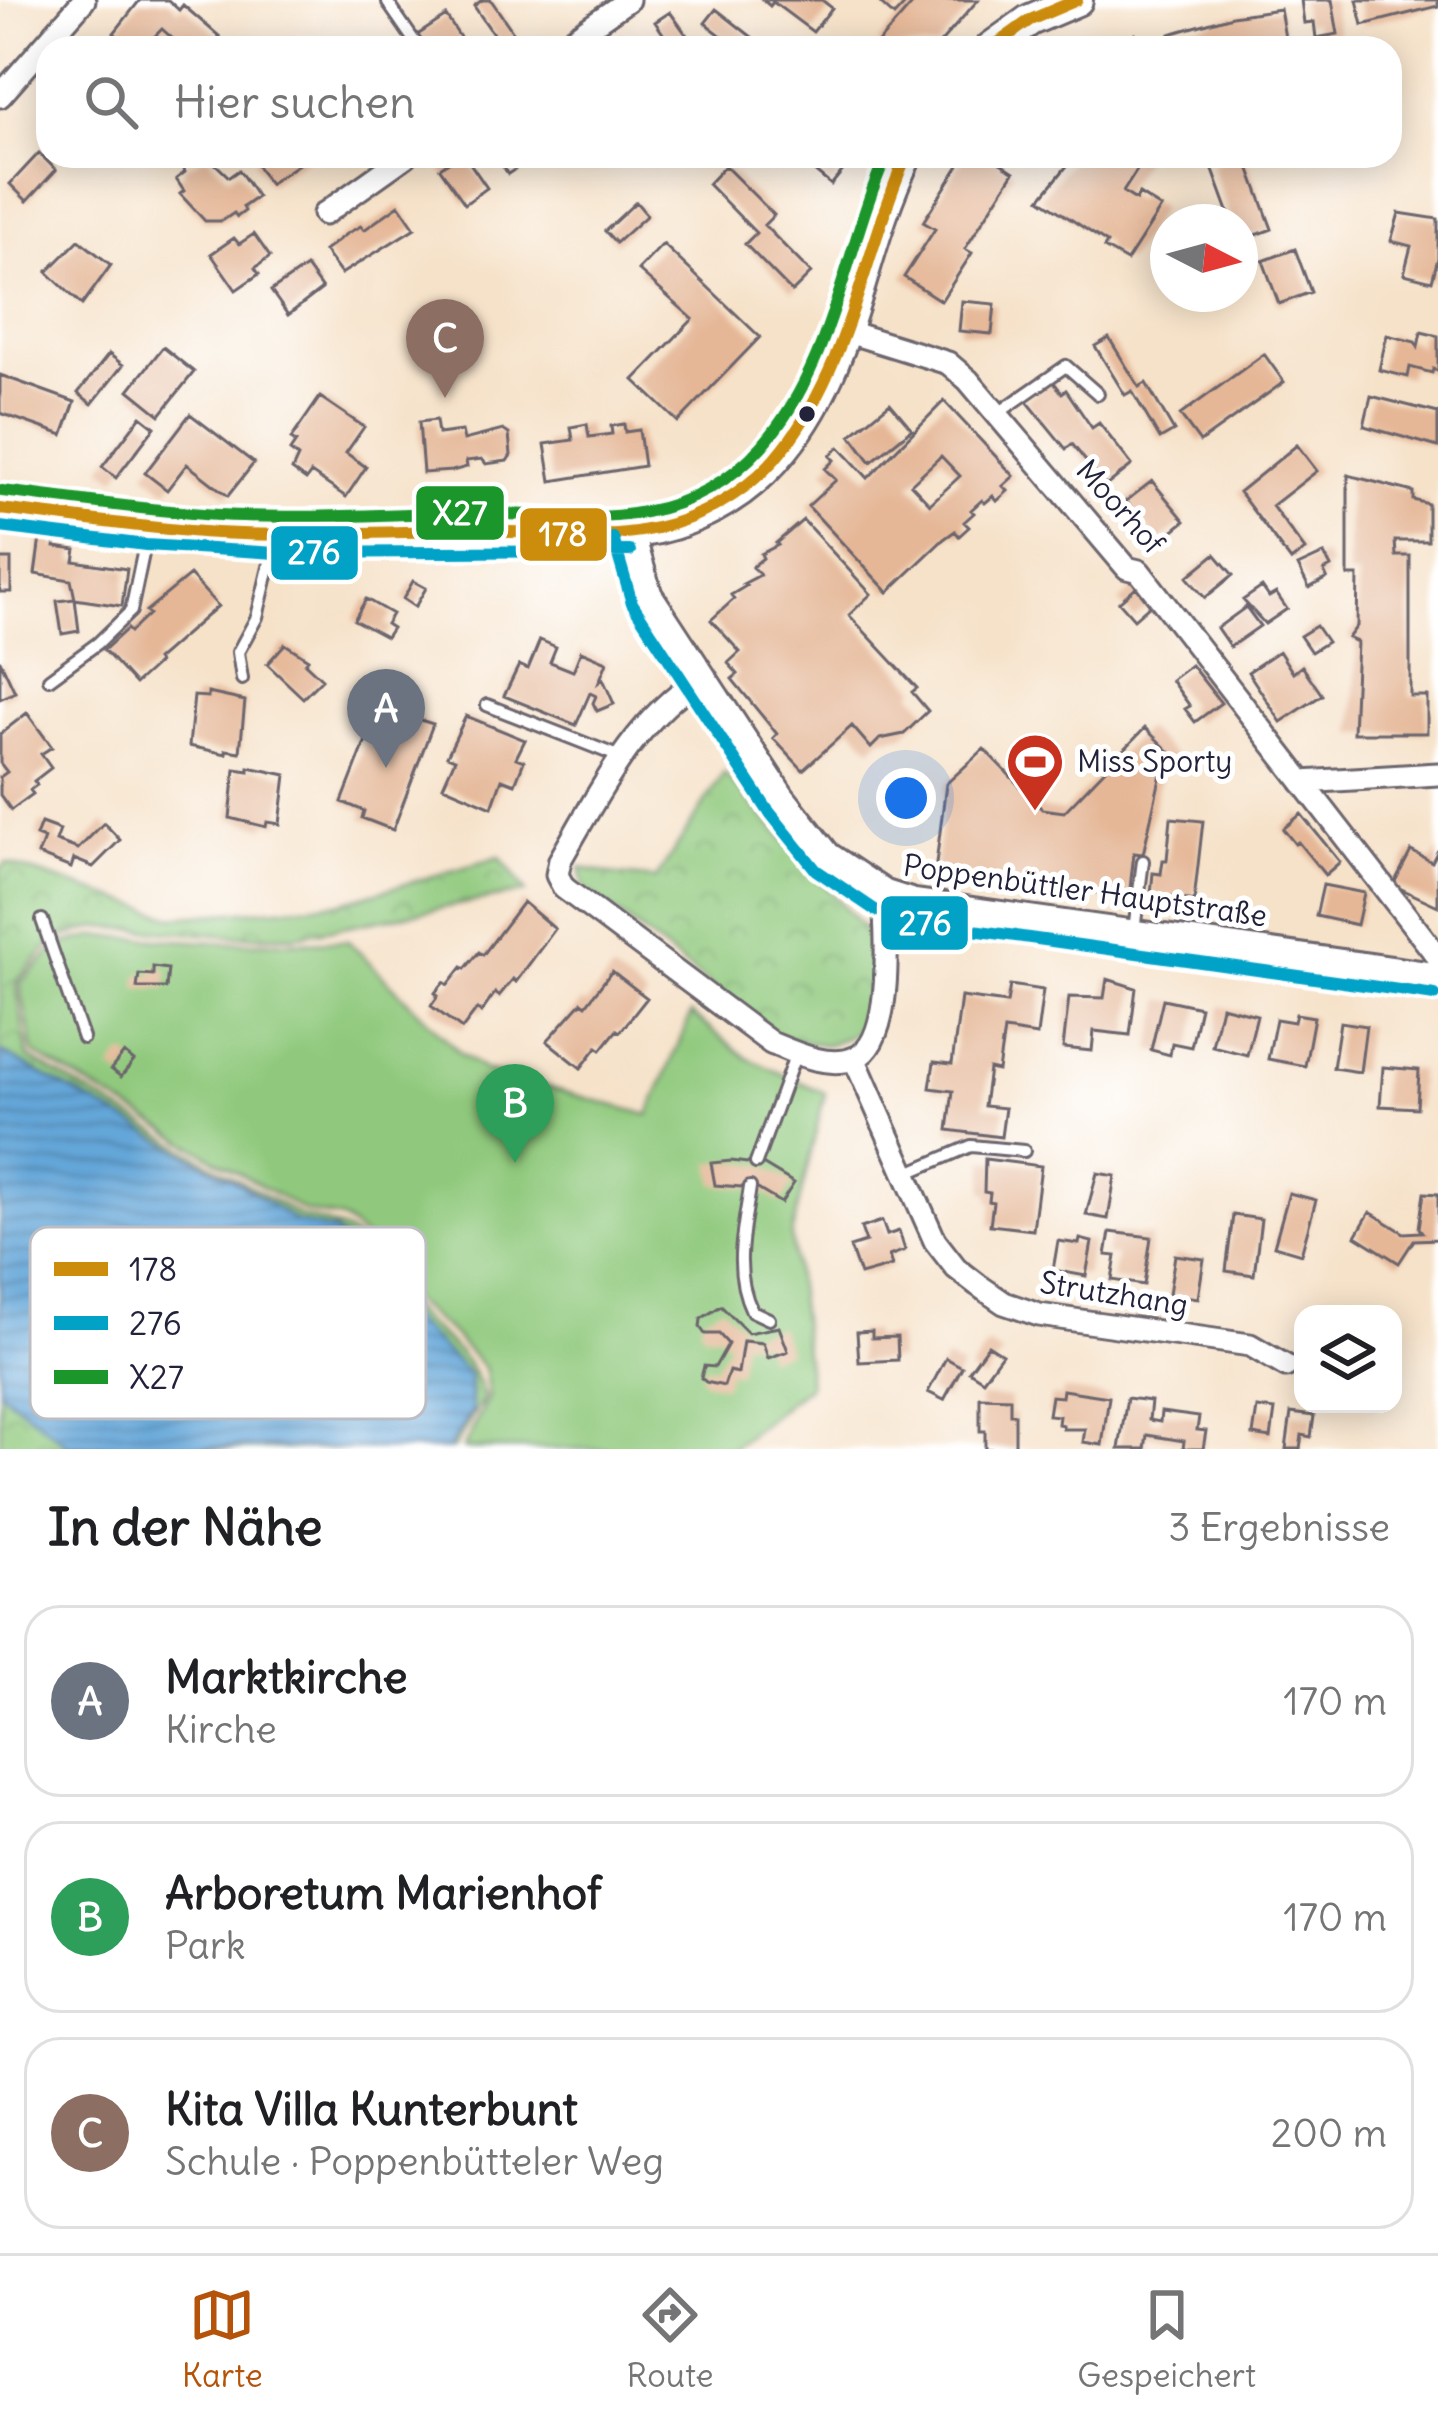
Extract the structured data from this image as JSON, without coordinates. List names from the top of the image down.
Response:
{
  "streets": {
    "street": ["Moorhof", "Poppenbüttler Hauptstraße", "Strutzhang"]
  },
  "places": {
    "sports": ["Miss Sporty"]
  },
  "lines": ["transit line 178", "transit line X27", "transit line 276"],
  "legend": ["178", "276", "X27"],
  "north": "right",
  "page": {
    "search": "Hier suchen",
    "pins": ["C", "A", "B"],
    "heading": ["In der Nähe", "3 Ergebnisse"],
    "list": [
      {
        "mark": "A",
        "name": "Marktkirche",
        "note": "Kirche",
        "value": "170 m"
      },
      {
        "mark": "B",
        "name": "Arboretum Marienhof",
        "note": "Park",
        "value": "170 m"
      },
      {
        "mark": "C",
        "name": "Kita Villa Kunterbunt",
        "note": "Schule · Poppenbütteler Weg",
        "value": "200 m"
      }
    ],
    "nav": ["Karte", "Route", "Gespeichert"]
  }
}
